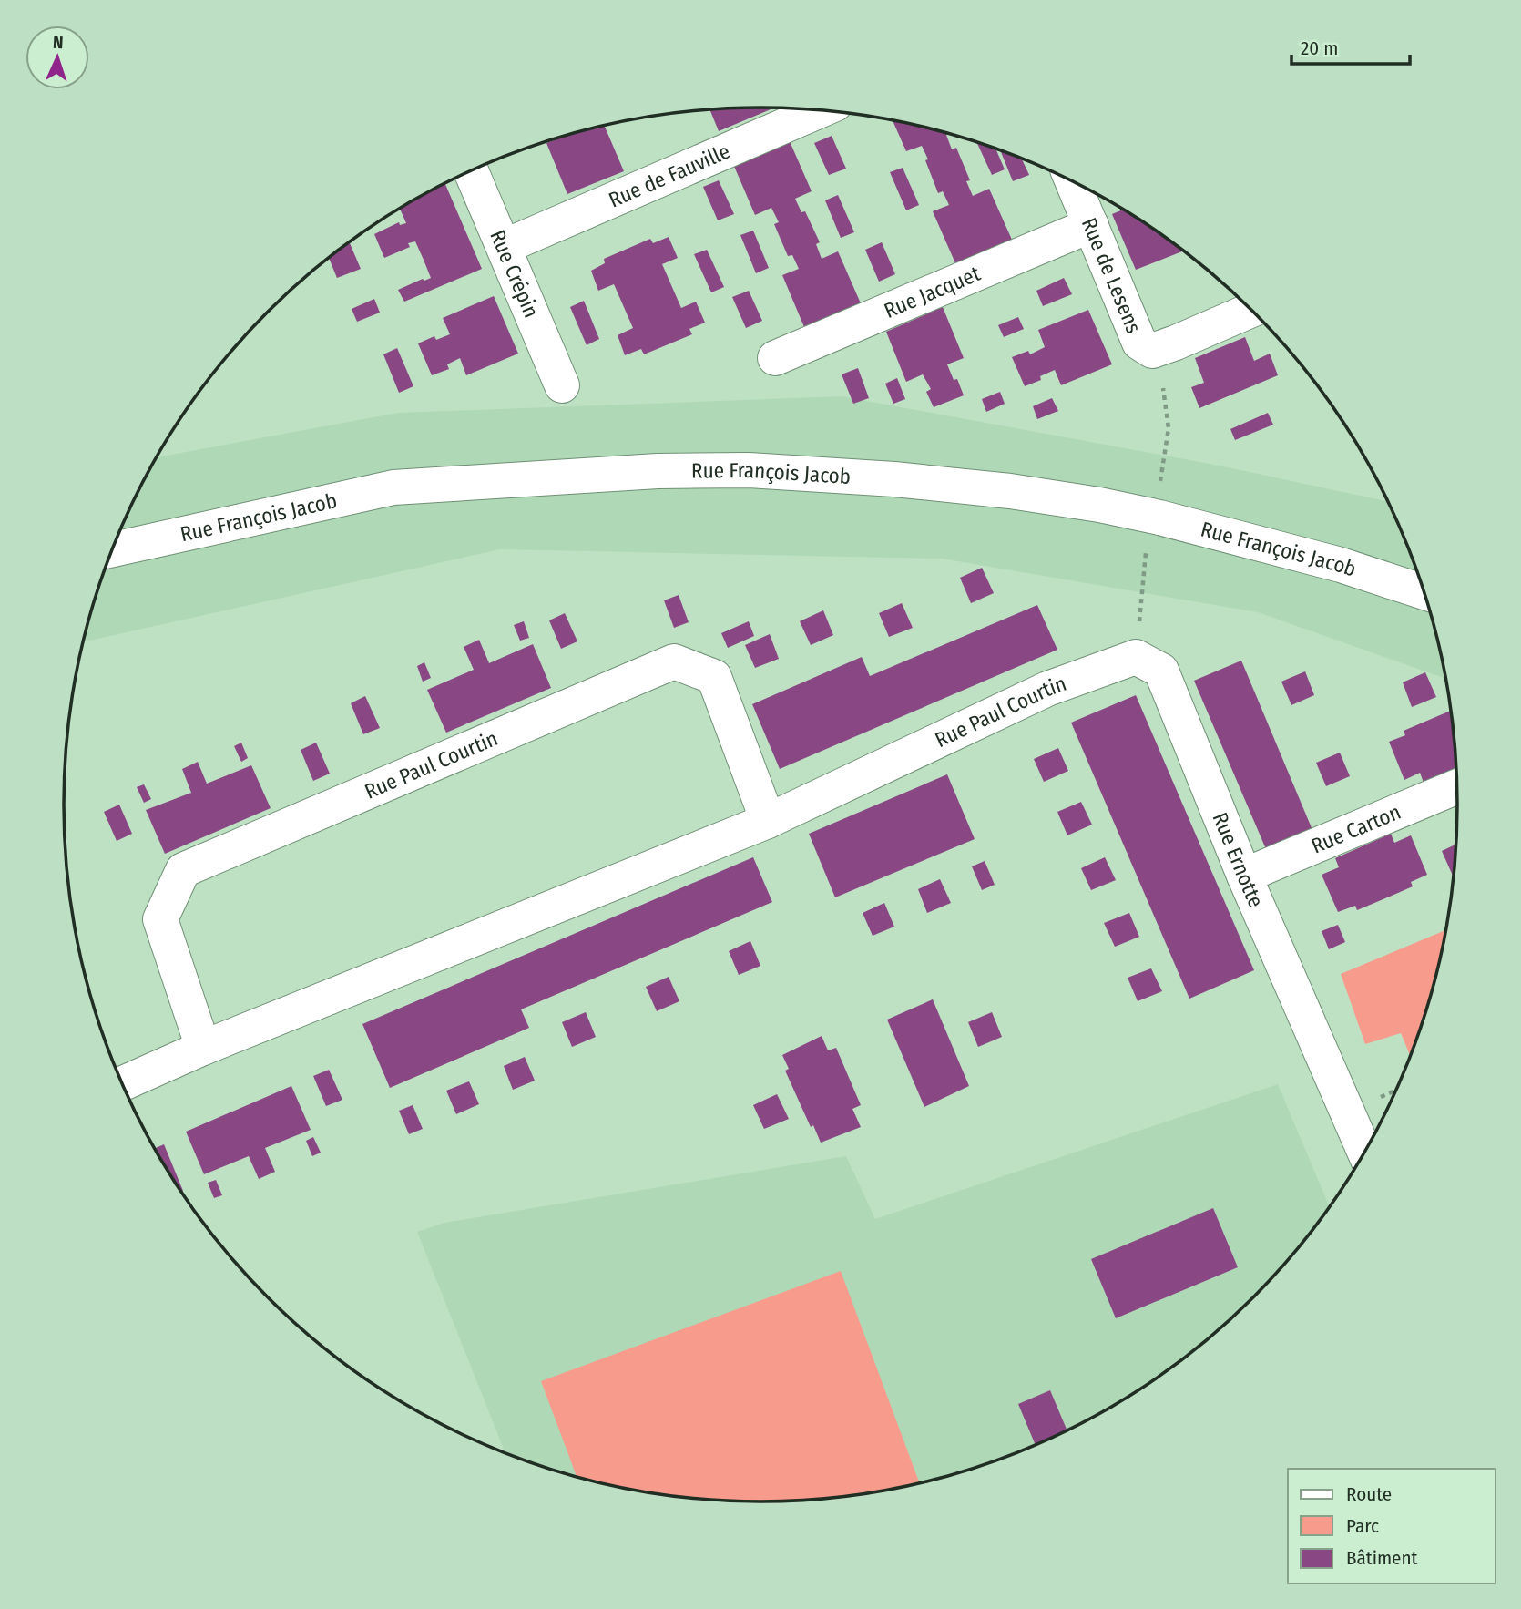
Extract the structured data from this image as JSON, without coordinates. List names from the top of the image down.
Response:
{
  "streets": {
    "street": [
      "Rue de Fauville",
      "Rue Crépin",
      "Rue de Lesens",
      "Rue Jacquet",
      "Rue François Jacob",
      "Rue Paul Courtin",
      "Rue Carton",
      "Rue Ernotte"
    ]
  },
  "crossings": [
    ["Rue de Fauville", "Rue Crépin"],
    ["Rue de Lesens", "Rue Jacquet"],
    ["Rue Paul Courtin", "Rue Ernotte"],
    ["Rue Carton", "Rue Ernotte"]
  ],
  "legend": ["Route", "Parc", "Bâtiment"],
  "scale_bar": "20 m",
  "north": "top"
}
